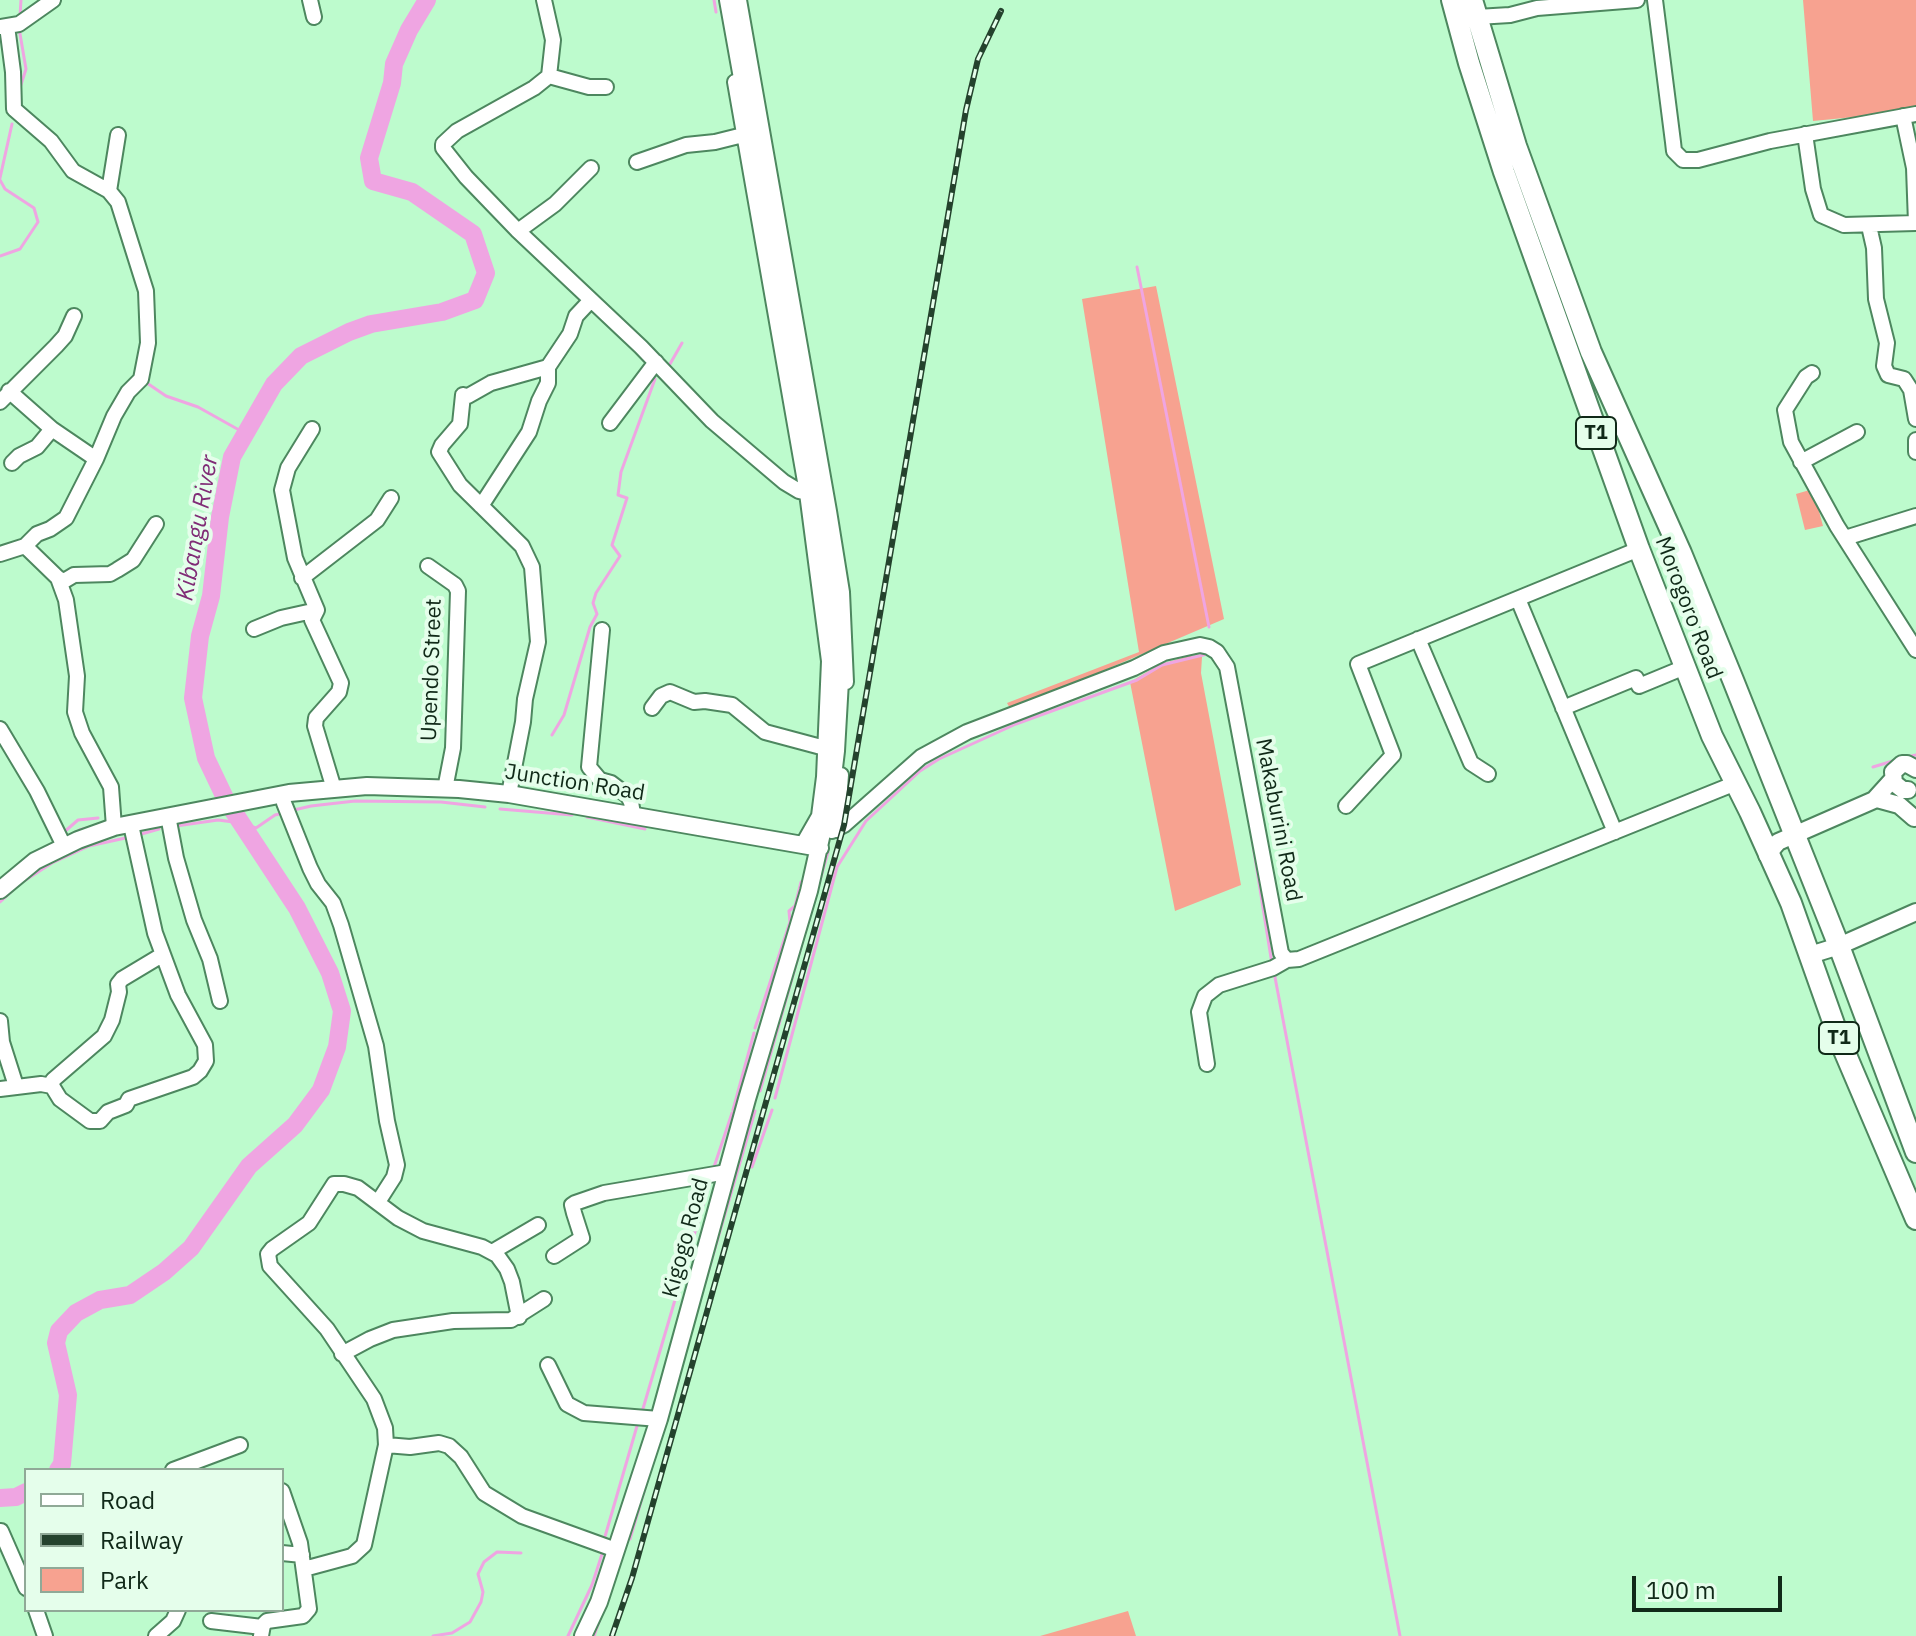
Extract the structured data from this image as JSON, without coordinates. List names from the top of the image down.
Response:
{
  "streets": {
    "highway": ["T1", "Morogoro Road"],
    "main road": ["Junction Road", "Kigogo Road"],
    "street": ["Upendo Street", "Makaburini Road"]
  },
  "crossings": [
    ["Upendo Street", "Junction Road"],
    ["Junction Road", "Makaburini Road"],
    ["Junction Road", "Kigogo Road"],
    ["Makaburini Road", "Kigogo Road"]
  ],
  "water": ["Kibangu River"],
  "legend": ["Road", "Railway", "Park"],
  "scale_bar": "100 m"
}
